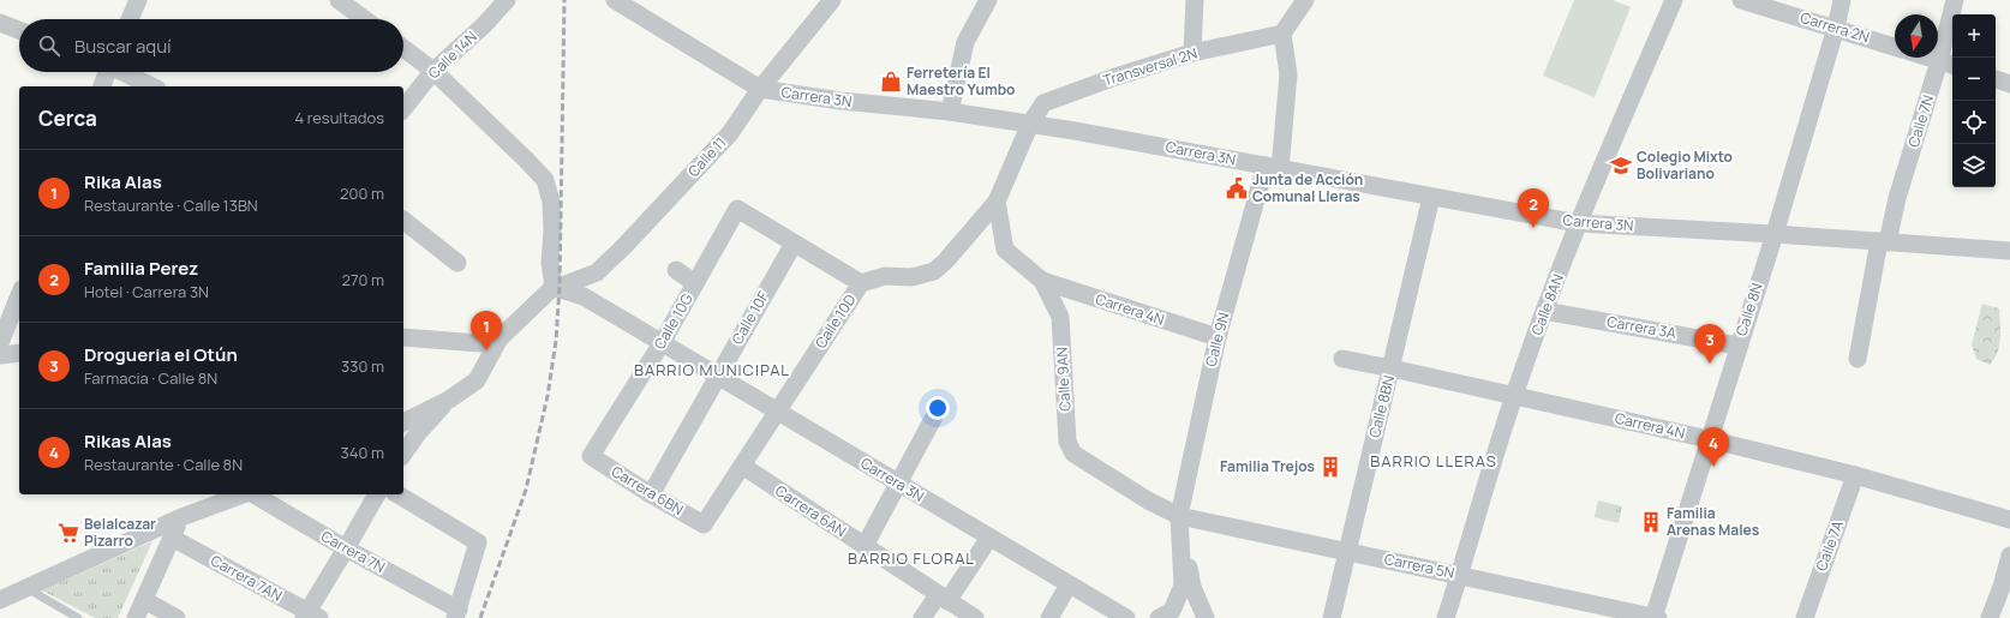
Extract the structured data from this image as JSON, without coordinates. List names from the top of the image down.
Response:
{
  "streets": {
    "street": [
      "Carrera 2N",
      "Calle 14N",
      "Transversal 2N",
      "Carrera 3N",
      "Calle 7N",
      "Calle 11",
      "Calle 8AN",
      "Carrera 4N",
      "Calle 8N",
      "Calle 10F",
      "Calle 10G",
      "Calle 10D",
      "Carrera 3A",
      "Calle 9N",
      "Calle 9AN",
      "Calle 8BN",
      "Carrera 6BN",
      "Carrera 6AN",
      "Calle 7A",
      "Carrera 7N",
      "Carrera 5N",
      "Carrera 7AN"
    ]
  },
  "crossings": [
    ["Carrera 2N", "Calle 8N"],
    ["Transversal 2N", "Carrera 3N"],
    ["Transversal 2N", "Calle 10D"],
    ["Transversal 2N", "Calle 9N"],
    ["Carrera 3N", "Calle 7N"],
    ["Carrera 3N", "Calle 11"],
    ["Carrera 3N", "Calle 8AN"],
    ["Carrera 3N", "Calle 8N"],
    ["Carrera 3N", "Calle 10F"],
    ["Carrera 3N", "Calle 10G"],
    ["Carrera 3N", "Calle 10D"],
    ["Carrera 3N", "Calle 9N"],
    ["Carrera 3N", "Calle 8BN"],
    ["Calle 8AN", "Carrera 4N"],
    ["Calle 8AN", "Carrera 3A"],
    ["Calle 8AN", "Carrera 5N"],
    ["Carrera 4N", "Calle 8N"],
    ["Carrera 4N", "Calle 9N"],
    ["Carrera 4N", "Calle 9AN"],
    ["Carrera 4N", "Calle 8BN"],
    ["Carrera 4N", "Calle 7A"],
    ["Calle 8N", "Carrera 3A"],
    ["Calle 8N", "Carrera 5N"],
    ["Calle 10F", "Calle 10G"],
    ["Calle 10F", "Carrera 6BN"],
    ["Calle 10G", "Carrera 6BN"],
    ["Calle 10D", "Calle 9AN"],
    ["Calle 10D", "Carrera 6BN"],
    ["Calle 10D", "Carrera 6AN"],
    ["Calle 9N", "Calle 9AN"],
    ["Calle 9N", "Carrera 5N"],
    ["Calle 9AN", "Carrera 5N"],
    ["Calle 8BN", "Carrera 5N"]
  ],
  "districts": ["BARRIO MUNICIPAL", "BARRIO LLERAS", "BARRIO FLORAL"],
  "places": {
    "shop": ["Ferretería El Maestro Yumbo"],
    "school or university": ["Colegio Mixto Bolivariano"],
    "public building": ["Junta de Acción Comunal Lleras"],
    "building": ["Familia Trejos", "Familia Arenas Males"],
    "supermarket": ["Belalcazar Pizarro"]
  },
  "north": "bottom",
  "page": {
    "map_buttons": ["+", "−"],
    "search": "Buscar aquí",
    "heading": ["Cerca", "4 resultados"],
    "list": [
      {
        "mark": "1",
        "name": "Rika Alas",
        "note": "Restaurante · Calle 13BN",
        "value": "200 m"
      },
      {
        "mark": "2",
        "name": "Familia Perez",
        "note": "Hotel · Carrera 3N",
        "value": "270 m"
      },
      {
        "mark": "3",
        "name": "Drogueria el Otún",
        "note": "Farmacia · Calle 8N",
        "value": "330 m"
      },
      {
        "mark": "4",
        "name": "Rikas Alas",
        "note": "Restaurante · Calle 8N",
        "value": "340 m"
      }
    ],
    "pins": [
      "2",
      "1",
      "3",
      "4"
    ]
  }
}
